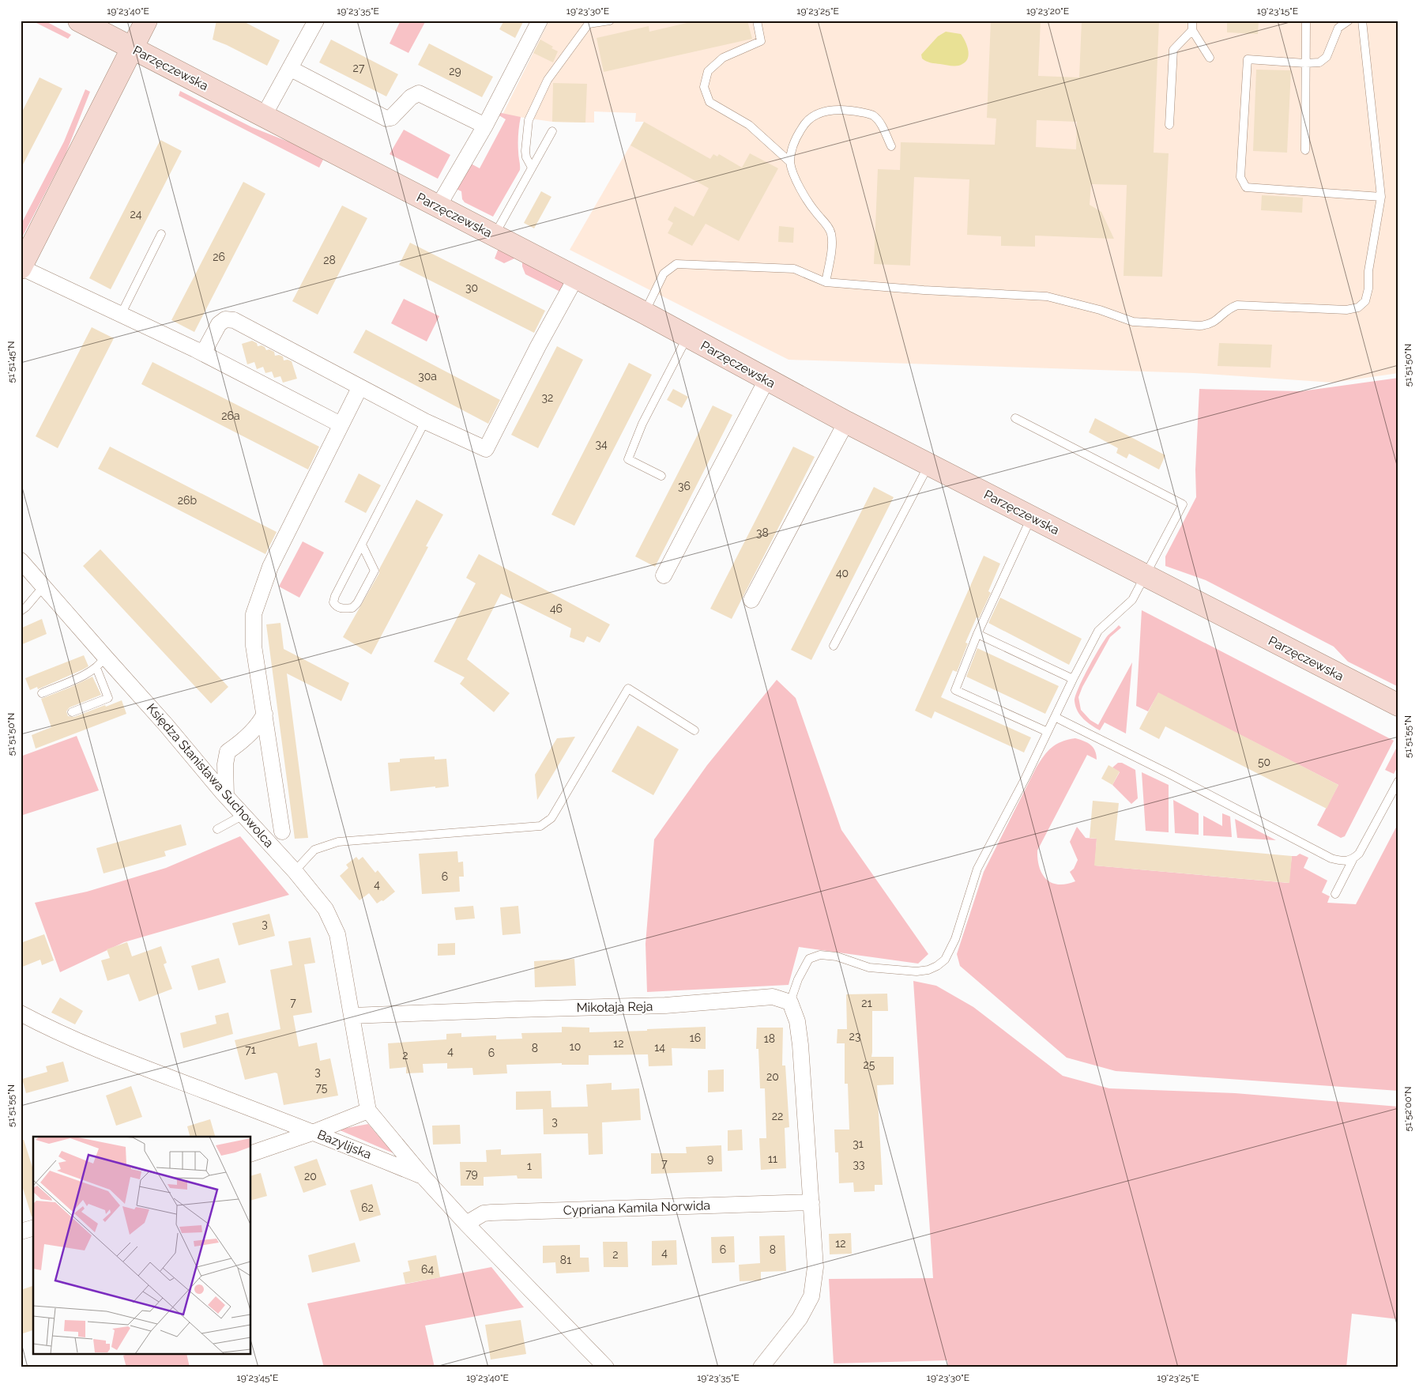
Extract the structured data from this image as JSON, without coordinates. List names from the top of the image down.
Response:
{
  "streets": {
    "street": [
      "Parzęczewska",
      "Księdza Stanisława Suchowolca",
      "Mikołaja Reja",
      "Bazylijska",
      "Cypriana Kamila Norwida"
    ]
  },
  "crossings": [
    ["Księdza Stanisława Suchowolca", "Mikołaja Reja"],
    ["Bazylijska", "Cypriana Kamila Norwida"]
  ],
  "house_numbers": [
    "27",
    "29",
    "24",
    "26",
    "28",
    "30",
    "30a",
    "32",
    "26a",
    "34",
    "36",
    "26b",
    "38",
    "40",
    "46",
    "50",
    "6",
    "4",
    "3",
    "7",
    "21",
    "23",
    "16",
    "18",
    "12",
    "10",
    "14",
    "8",
    "71",
    "4",
    "6",
    "2",
    "25",
    "3",
    "20",
    "75",
    "22",
    "3",
    "31",
    "9",
    "11",
    "7",
    "33",
    "1",
    "79",
    "20",
    "62",
    "12",
    "6",
    "8",
    "4",
    "2",
    "81",
    "64"
  ],
  "coordinates": [
    "19°23'40\"E",
    "19°23'35\"E",
    "19°23'30\"E",
    "19°23'25\"E",
    "19°23'20\"E",
    "19°23'15\"E",
    "51°51'45\"N",
    "51°51'50\"N",
    "51°51'55\"N",
    "51°52'00\"N",
    "19°23'45\"E"
  ]
}
